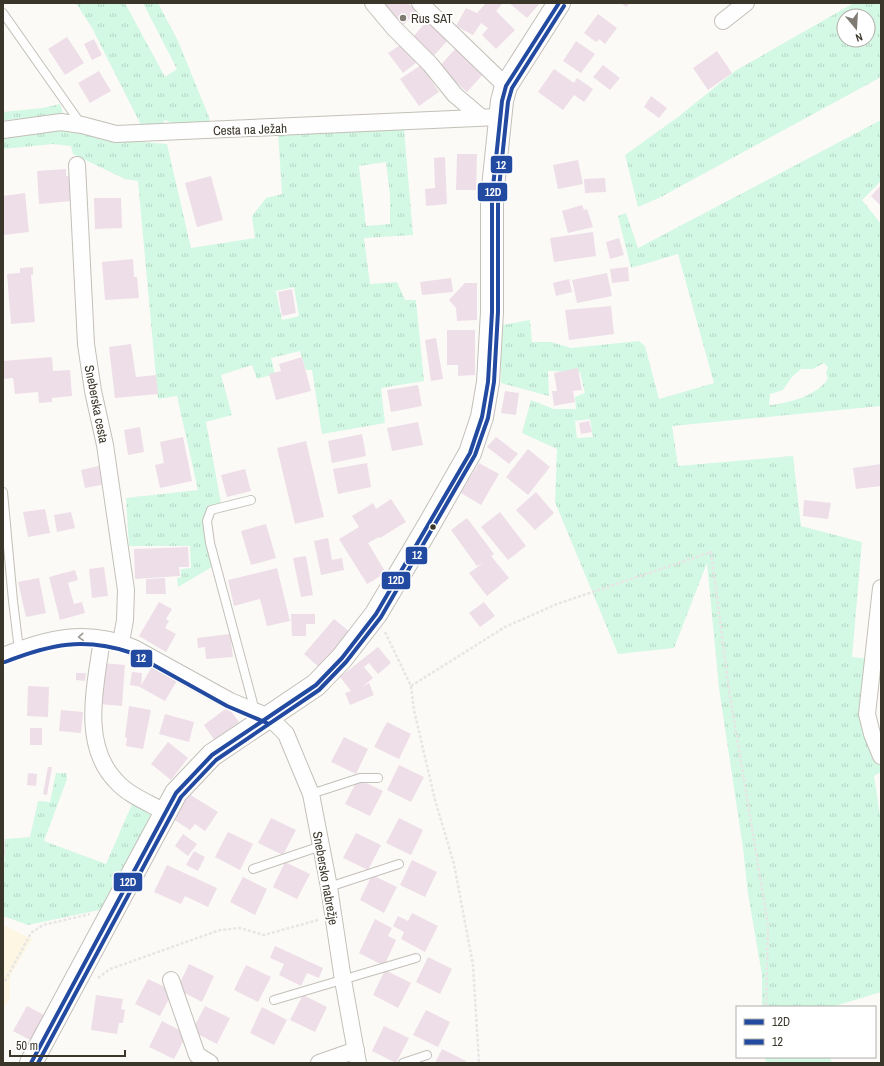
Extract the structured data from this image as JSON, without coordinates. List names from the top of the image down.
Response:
{
  "streets": {
    "street": ["Cesta na Ježah", "Sneberska cesta", "Snebersko nabrežje"]
  },
  "places": ["Rus SAT"],
  "lines": ["transit line 12D", "transit line 12"],
  "legend": ["12D", "12"],
  "scale_bar": "50 m",
  "north": "bottom"
}
